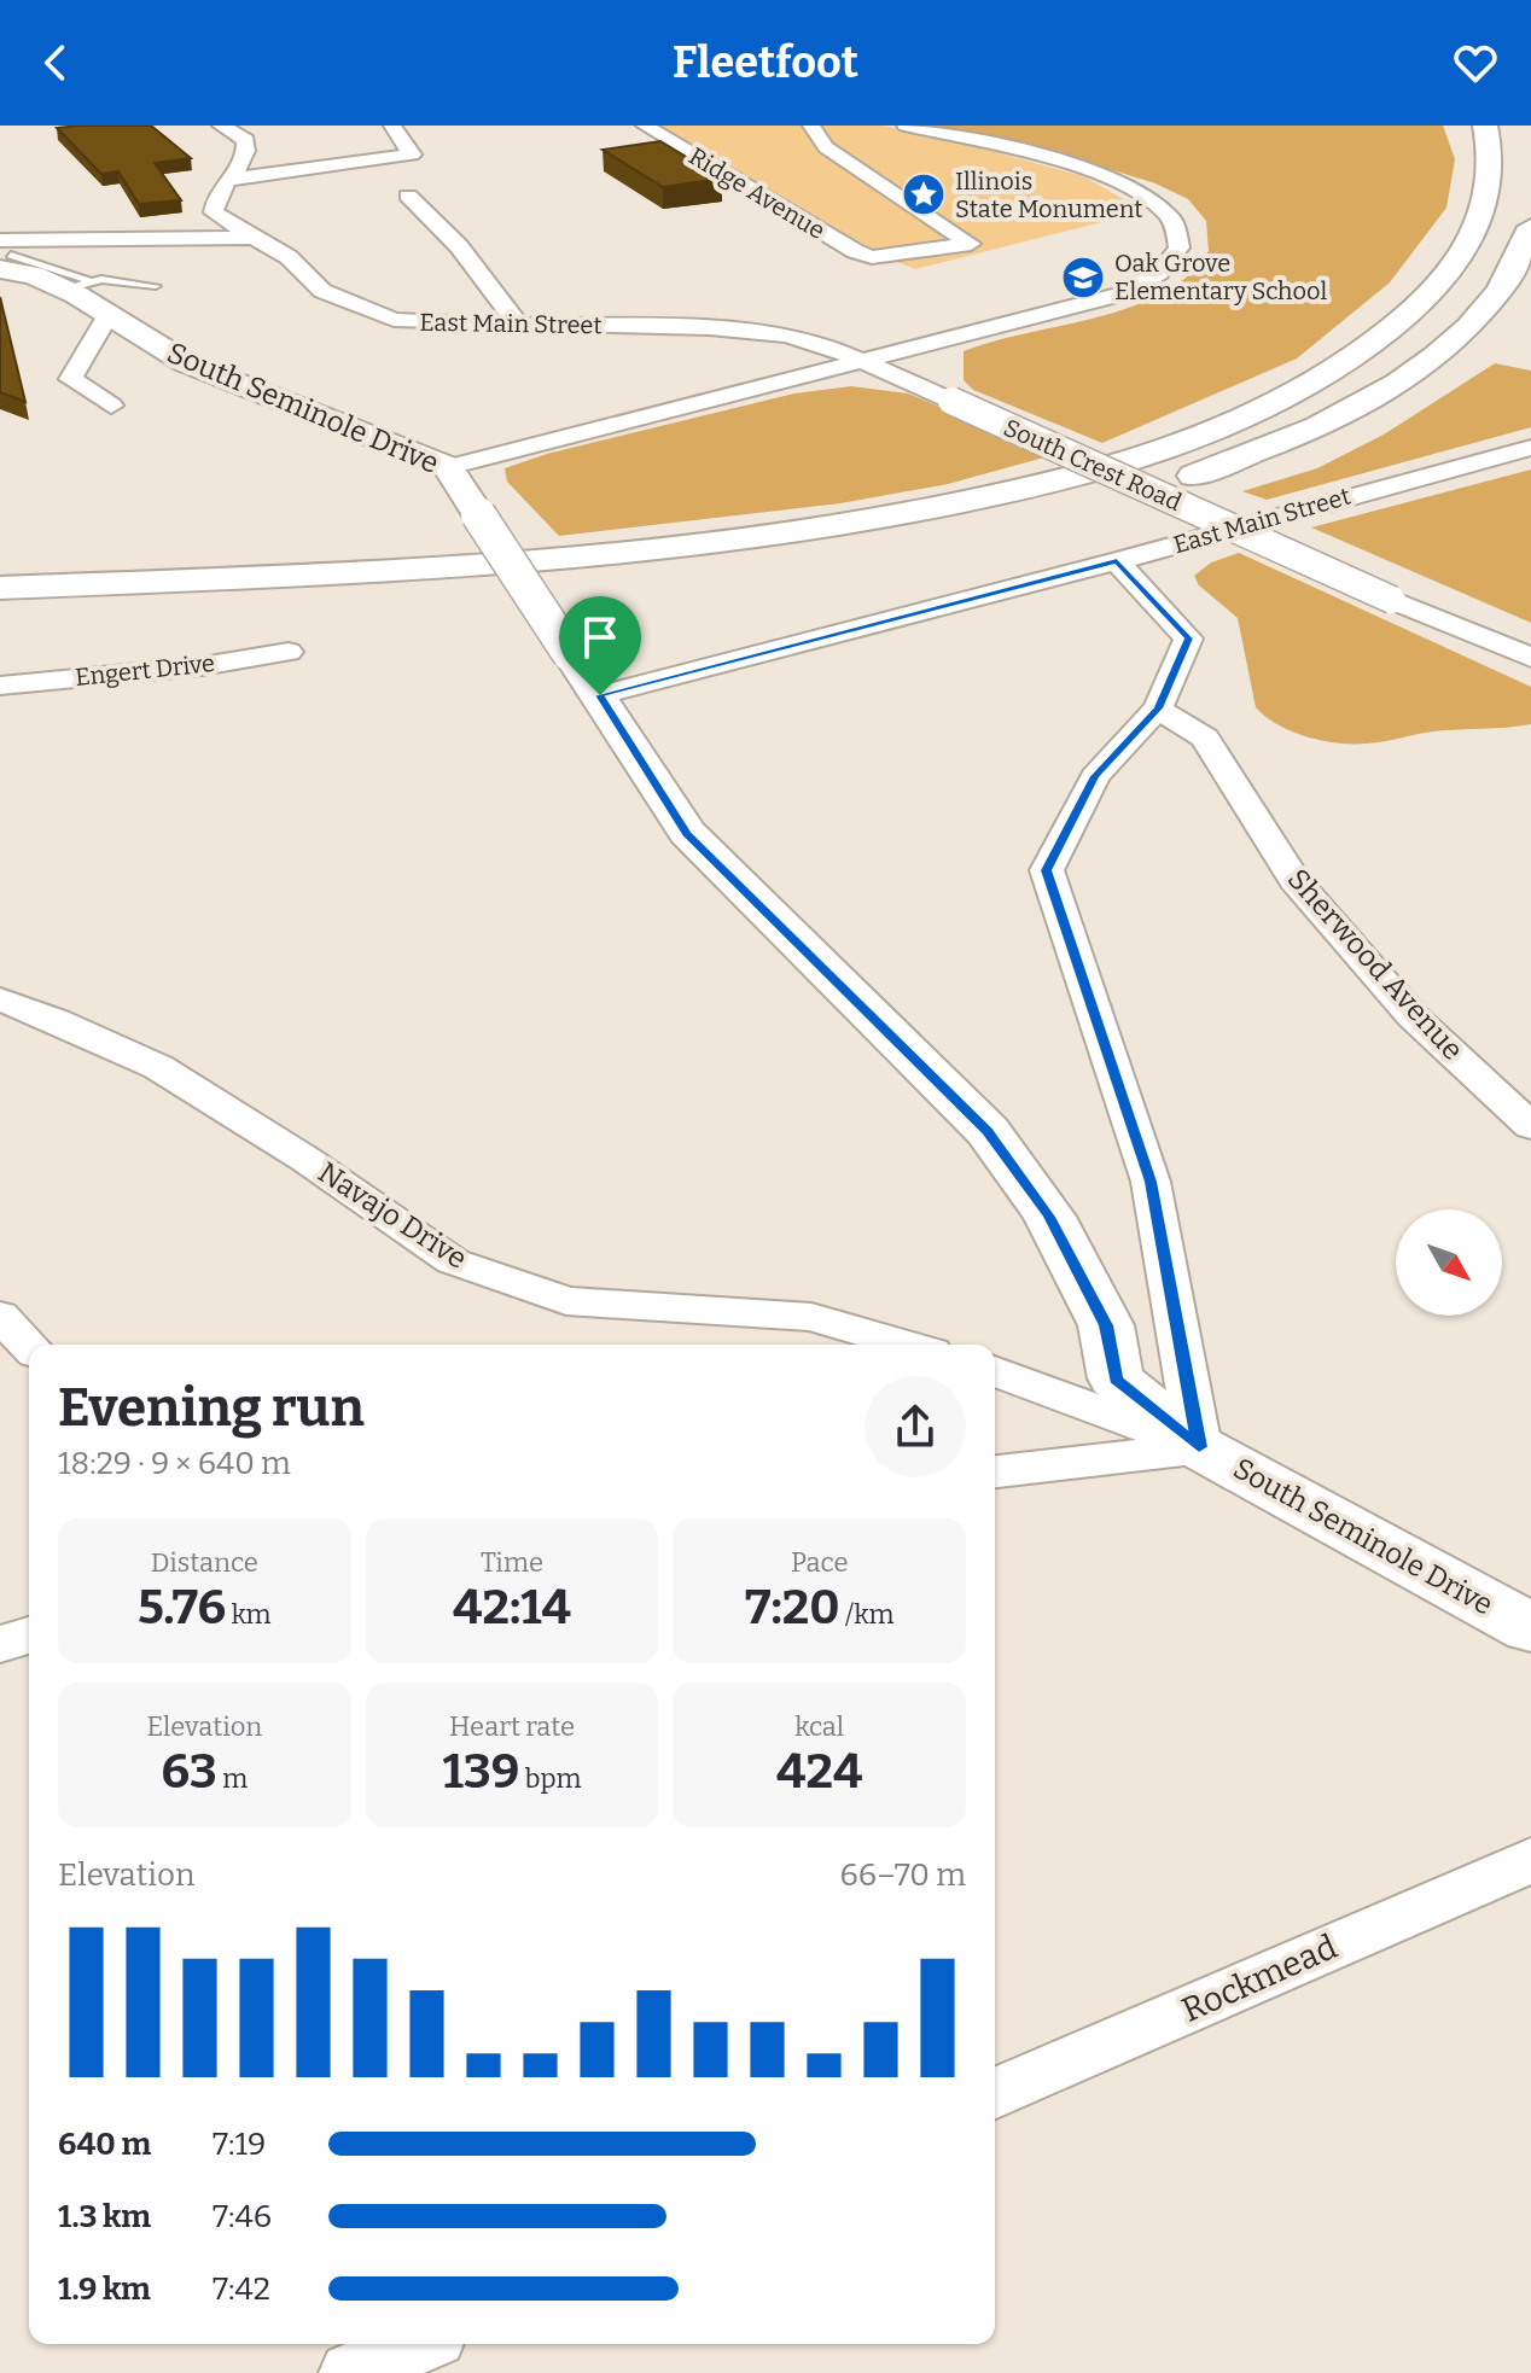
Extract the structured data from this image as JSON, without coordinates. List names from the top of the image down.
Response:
{
  "streets": {
    "main road": ["South Seminole Drive"],
    "street": [
      "Ridge Avenue",
      "East Main Street",
      "South Crest Road",
      "Engert Drive",
      "Sherwood Avenue",
      "Navajo Drive",
      "Rockmead"
    ]
  },
  "crossings": [
    ["East Main Street", "South Seminole Drive"],
    ["East Main Street", "South Crest Road"]
  ],
  "places": {
    "place": ["Illinois State Monument"],
    "school or university": ["Oak Grove Elementary School"]
  },
  "north": "bottom right",
  "page": {
    "header": "Fleetfoot",
    "heading": ["Evening run", "18:29 · 9 × 640 m"],
    "stats": [
      ["Distance", "5.76 km"],
      ["Time", "42:14"],
      ["Pace", "7:20 /km"],
      ["Elevation", "63 m"],
      ["Heart rate", "139 bpm"],
      ["kcal", "424"]
    ],
    "chart": ["Elevation", "66–70 m"],
    "list": [
      {
        "name": "640 m",
        "note": "7:19"
      },
      {
        "name": "1.3 km",
        "note": "7:46"
      },
      {
        "name": "1.9 km",
        "note": "7:42"
      }
    ]
  }
}
